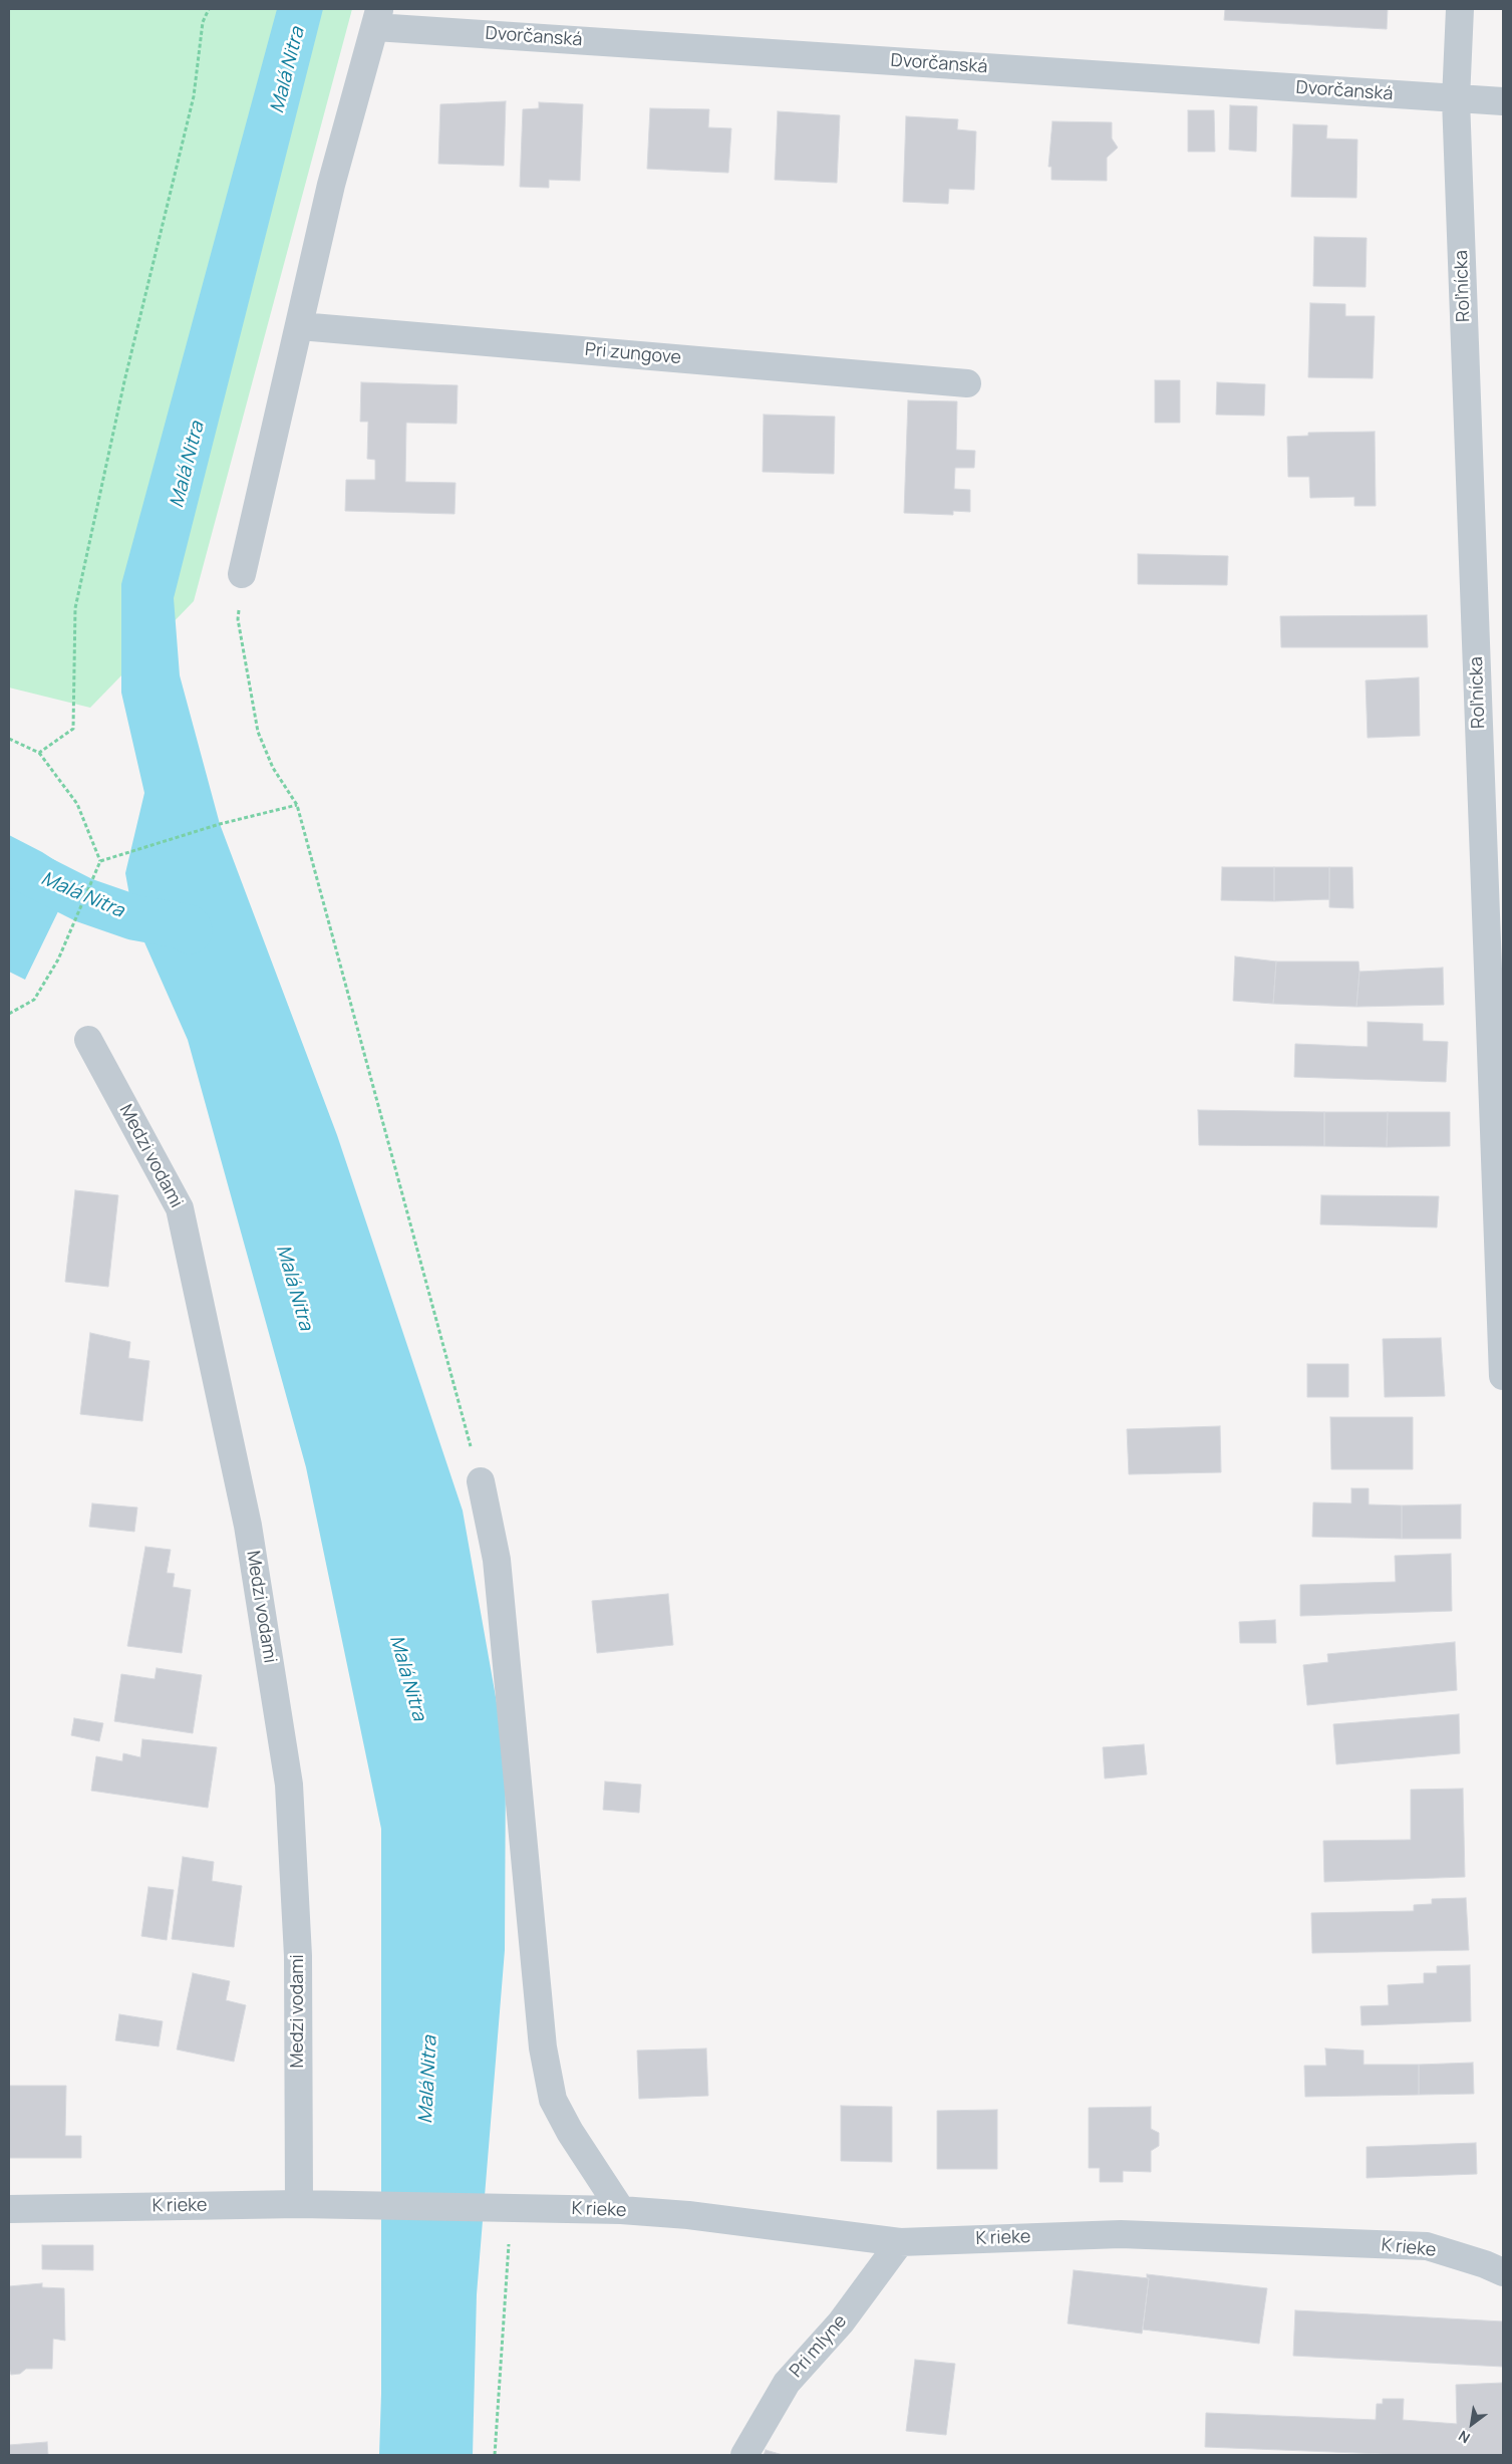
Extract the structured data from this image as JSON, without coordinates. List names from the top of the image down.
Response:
{
  "streets": {
    "street": [
      "Dvorčanská",
      "Roľnícka",
      "Pri zungove",
      "Medzi vodami",
      "K rieke",
      "Pri mlyne"
    ]
  },
  "crossings": [
    ["Dvorčanská", "Roľnícka"],
    ["Medzi vodami", "K rieke"],
    ["K rieke", "Pri mlyne"]
  ],
  "water": ["Malá Nitra"],
  "north": "bottom left"
}
